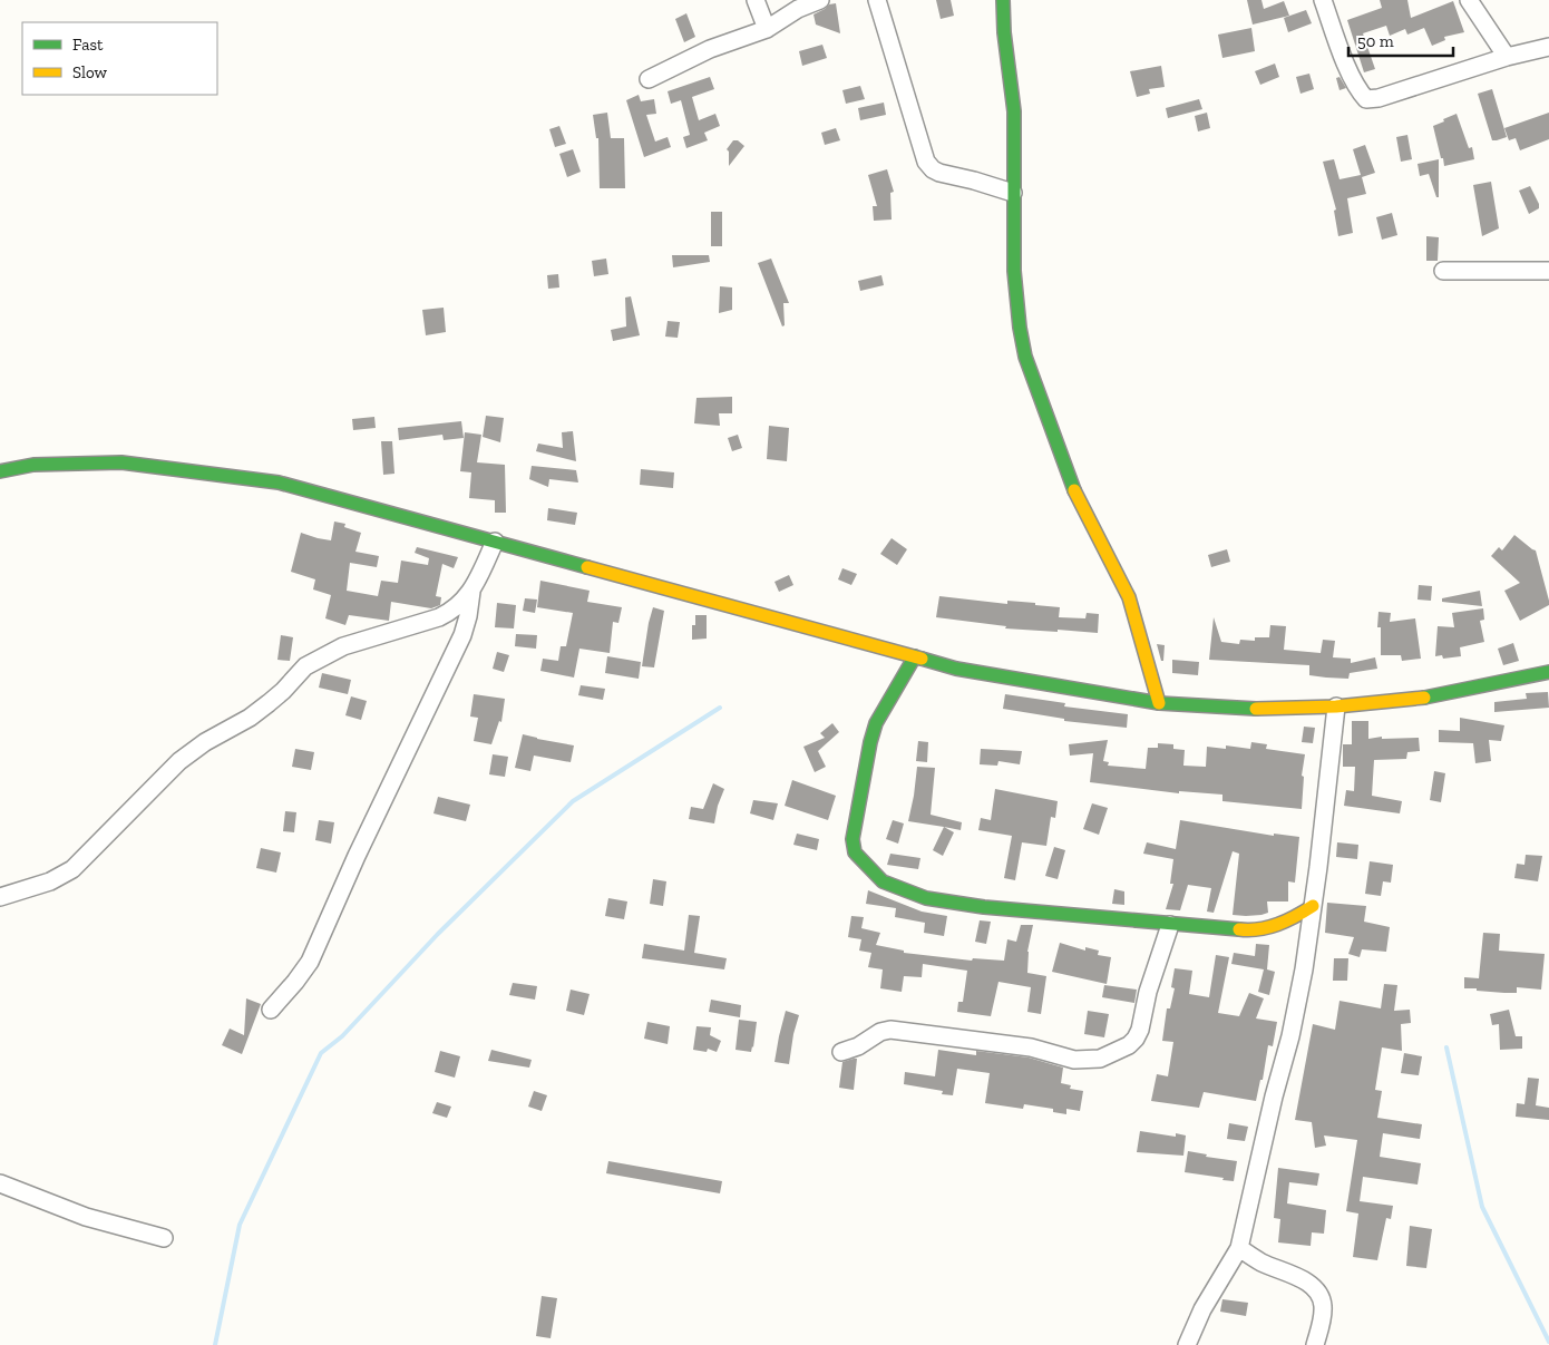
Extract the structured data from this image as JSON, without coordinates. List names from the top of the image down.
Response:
{
  "legend": ["Fast", "Slow"],
  "scale_bar": "50 m"
}
